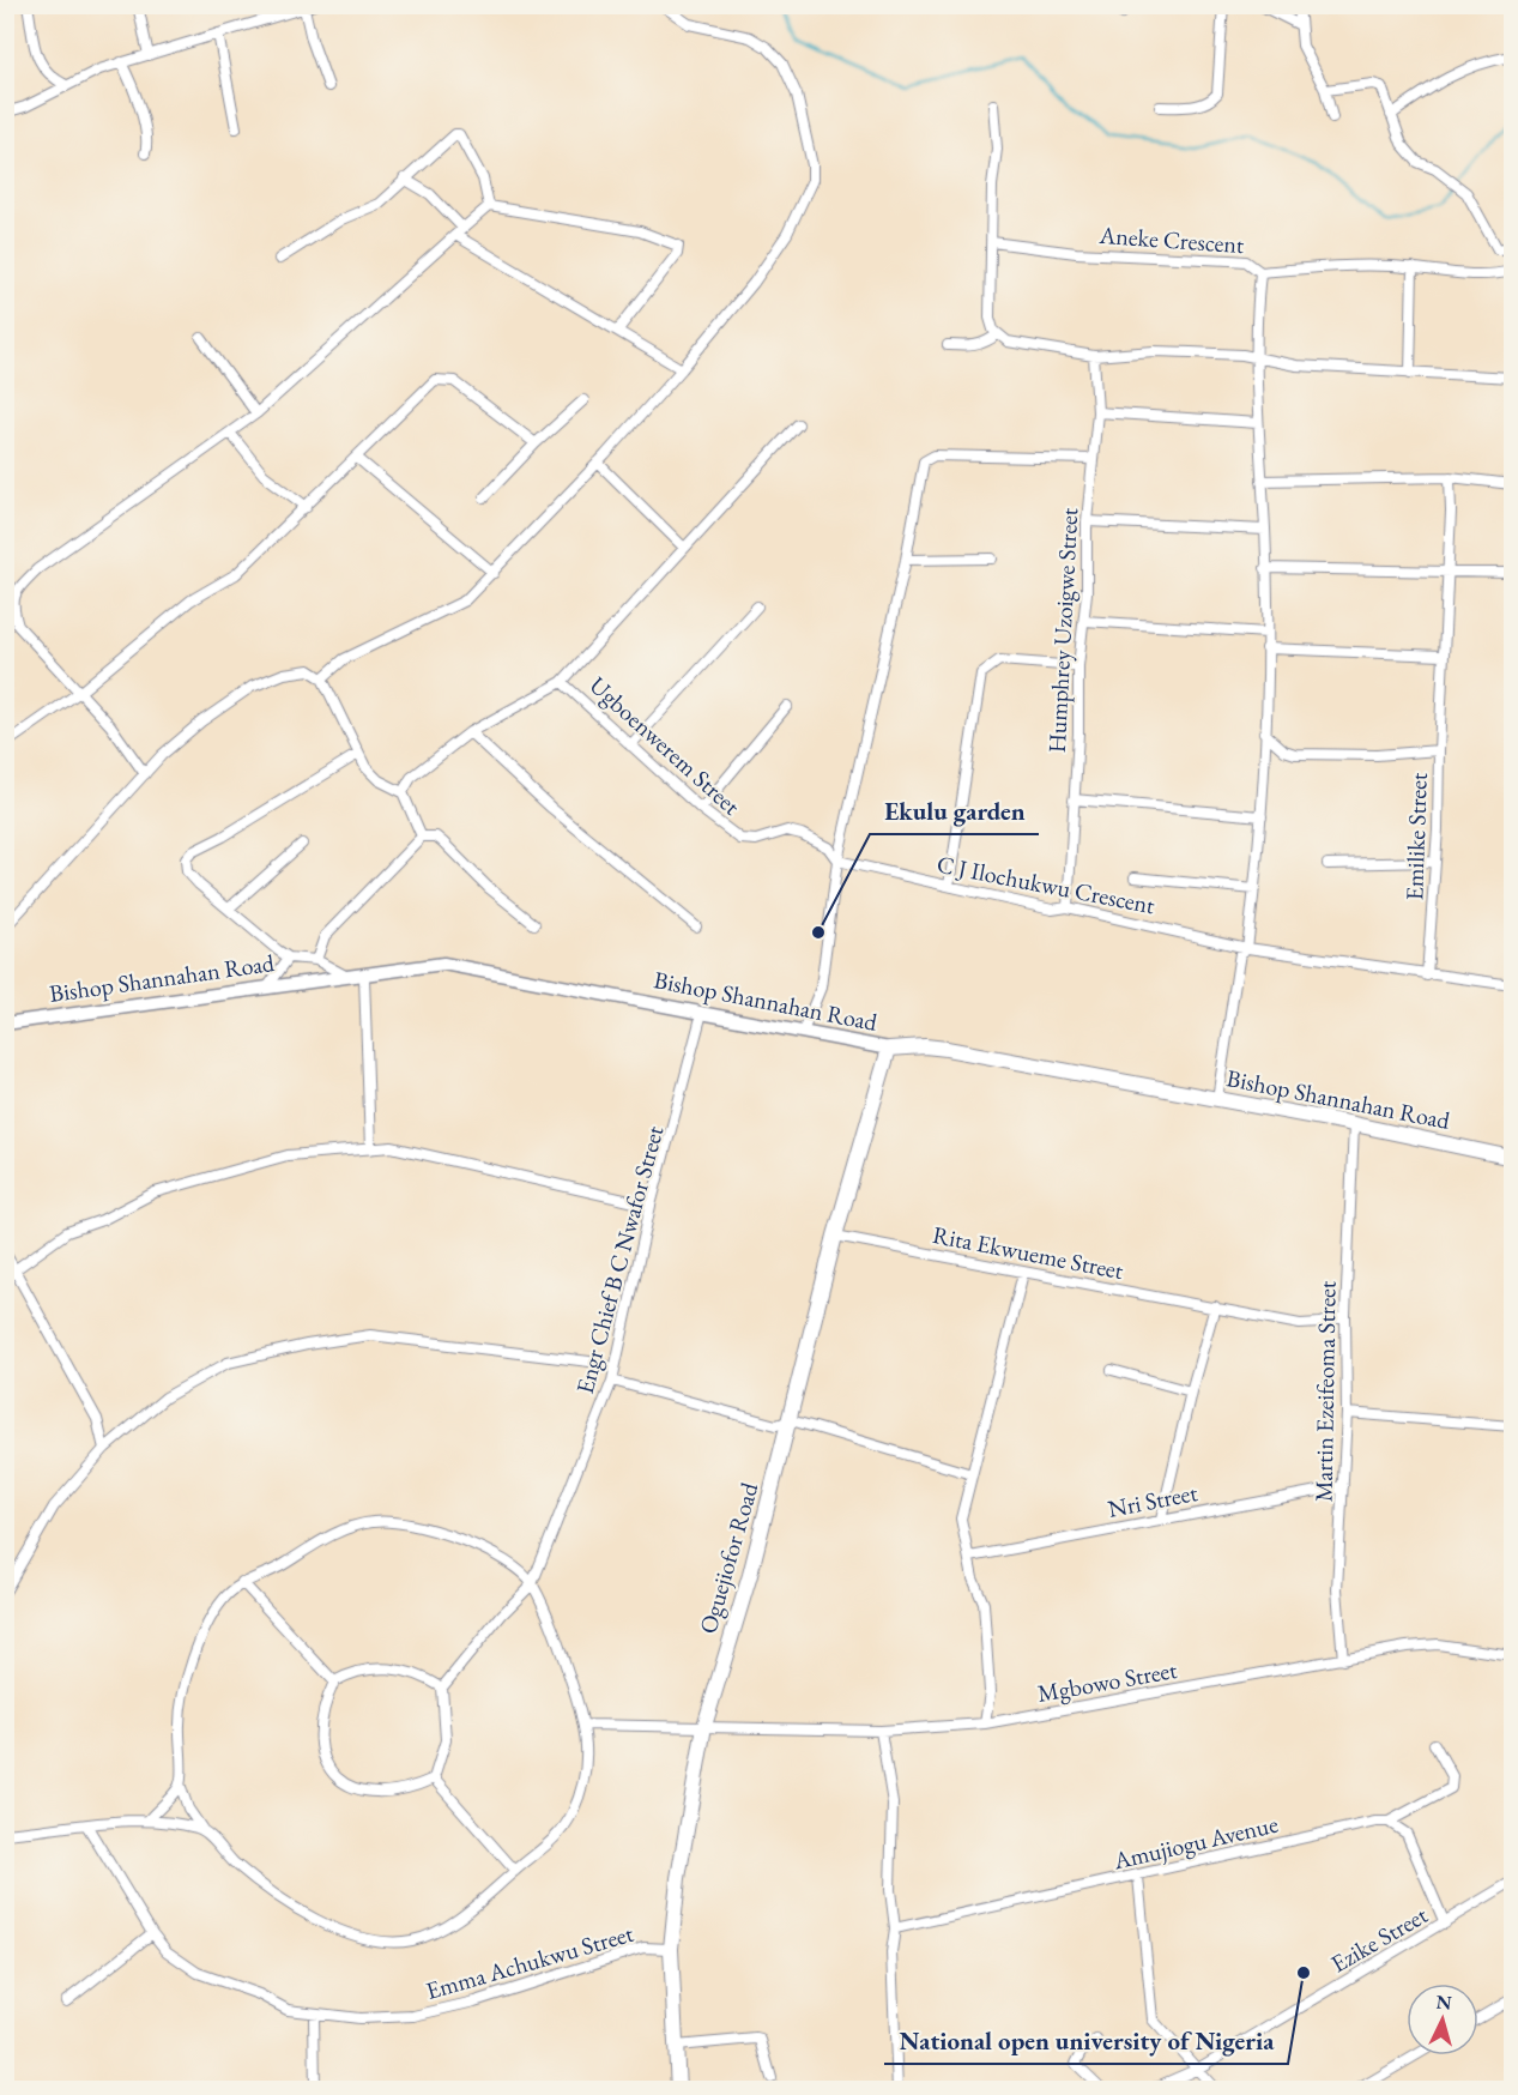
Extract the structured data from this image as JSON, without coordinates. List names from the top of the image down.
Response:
{
  "streets": {
    "main road": ["Bishop Shannahan Road", "Oguejiofor Road"],
    "street": [
      "Aneke Crescent",
      "Humphrey Uzoigwe Street",
      "Ugboenwerem Street",
      "Emilike Street",
      "C J Ilochukwu Crescent",
      "Rita Ekwueme Street",
      "Engr Chief B C Nwafor Street",
      "Martin Ezeifeoma Street",
      "Nri Street",
      "Mgbowo Street",
      "Amujiogu Avenue",
      "Ezike Street",
      "Emma Achukwu Street"
    ]
  },
  "crossings": [
    ["Aneke Crescent", "Emilike Street"],
    ["Aneke Crescent", "C J Ilochukwu Crescent"],
    ["Aneke Crescent", "Bishop Shannahan Road"],
    ["Humphrey Uzoigwe Street", "C J Ilochukwu Crescent"],
    ["Ugboenwerem Street", "C J Ilochukwu Crescent"],
    ["Emilike Street", "C J Ilochukwu Crescent"],
    ["Bishop Shannahan Road", "Engr Chief B C Nwafor Street"],
    ["Bishop Shannahan Road", "Martin Ezeifeoma Street"],
    ["Bishop Shannahan Road", "Oguejiofor Road"],
    ["Rita Ekwueme Street", "Martin Ezeifeoma Street"],
    ["Rita Ekwueme Street", "Oguejiofor Road"],
    ["Martin Ezeifeoma Street", "Nri Street"],
    ["Martin Ezeifeoma Street", "Mgbowo Street"],
    ["Oguejiofor Road", "Mgbowo Street"],
    ["Oguejiofor Road", "Emma Achukwu Street"]
  ],
  "places": ["Ekulu garden", "National open university of Nigeria"],
  "north": "top"
}
